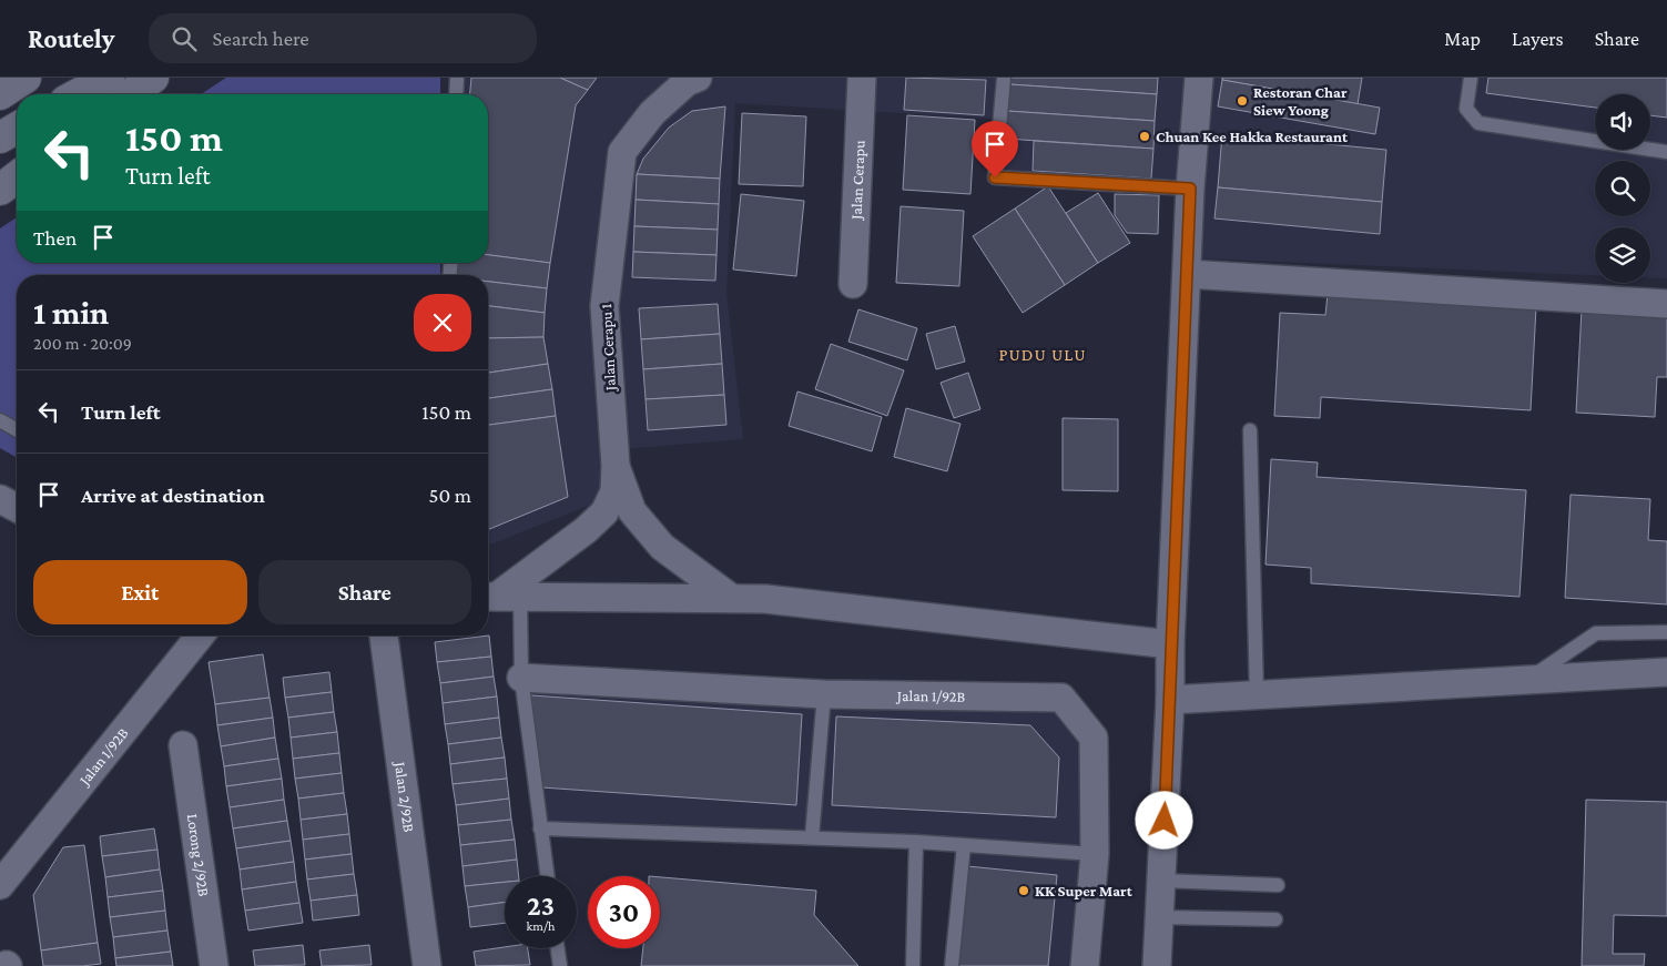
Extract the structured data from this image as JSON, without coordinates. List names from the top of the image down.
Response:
{
  "streets": {
    "street": [
      "Jalan Cerapu",
      "Jalan Cerapu 1",
      "Jalan 1/92B",
      "Jalan 2/92B",
      "Lorong 2/92B"
    ]
  },
  "districts": ["PUDU ULU"],
  "places": ["Restoran Char Siew Yoong", "Chuan Kee Hakka Restaurant", "KK Super Mart"],
  "page": {
    "header": "Routely",
    "search": "Search here",
    "nav": ["Map", "Layers", "Share"],
    "turn": ["150 m", "Turn left"],
    "then": "Then",
    "heading": ["1 min", "200 m · 20:09"],
    "list": [
      {
        "name": "Turn left",
        "value": "150 m"
      },
      {
        "name": "Arrive at destination",
        "value": "50 m"
      }
    ],
    "buttons": ["Exit", "Share"],
    "speed": "23 km/h",
    "limit": "30"
  }
}
